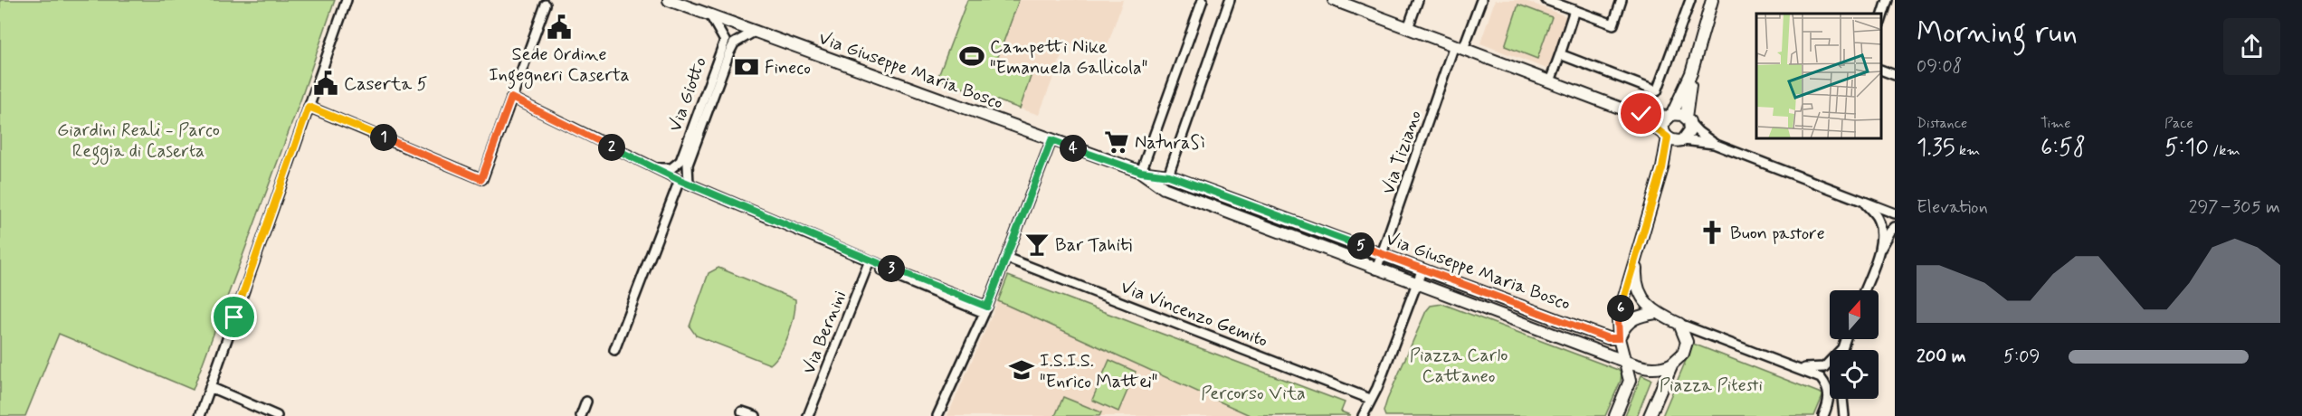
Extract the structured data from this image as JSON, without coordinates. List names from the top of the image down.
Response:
{
  "streets": {
    "street": [
      "Via Giuseppe Maria Bosco",
      "Via Giotto",
      "Via Tiziano",
      "Via Vincenzo Gemito",
      "Via Bernini"
    ]
  },
  "crossings": [
    ["Via Giuseppe Maria Bosco", "Via Giotto"],
    ["Via Giuseppe Maria Bosco", "Via Tiziano"]
  ],
  "parks": [
    "Giardini Reali - Parco Reggia di Caserta",
    "Piazza Carlo Cattaneo",
    "Piazza Pitesti",
    "Percorso Vita"
  ],
  "places": {
    "public building": ["Sede Ordine Ingegneri Caserta", "Caserta 5"],
    "sports": ["Campetti Nike \"Emanuela Gallicola\""],
    "bank": ["Fineco"],
    "supermarket": ["NaturaSì"],
    "church": ["Buon pastore"],
    "bar": ["Bar Tahiti"],
    "school or university": ["I.S.I.S. \"Enrico Mattei\""]
  },
  "north": "top",
  "page": {
    "heading": ["Morning run", "09:08"],
    "stats": [
      ["Distance", "1.35 km"],
      ["Time", "6:58"],
      ["Pace", "5:10 /km"]
    ],
    "pins": [
      "1",
      "2",
      "4",
      "5",
      "3",
      "6"
    ],
    "chart": ["Elevation", "297–305 m"],
    "list": [
      {
        "name": "200 m",
        "note": "5:09"
      }
    ]
  }
}
